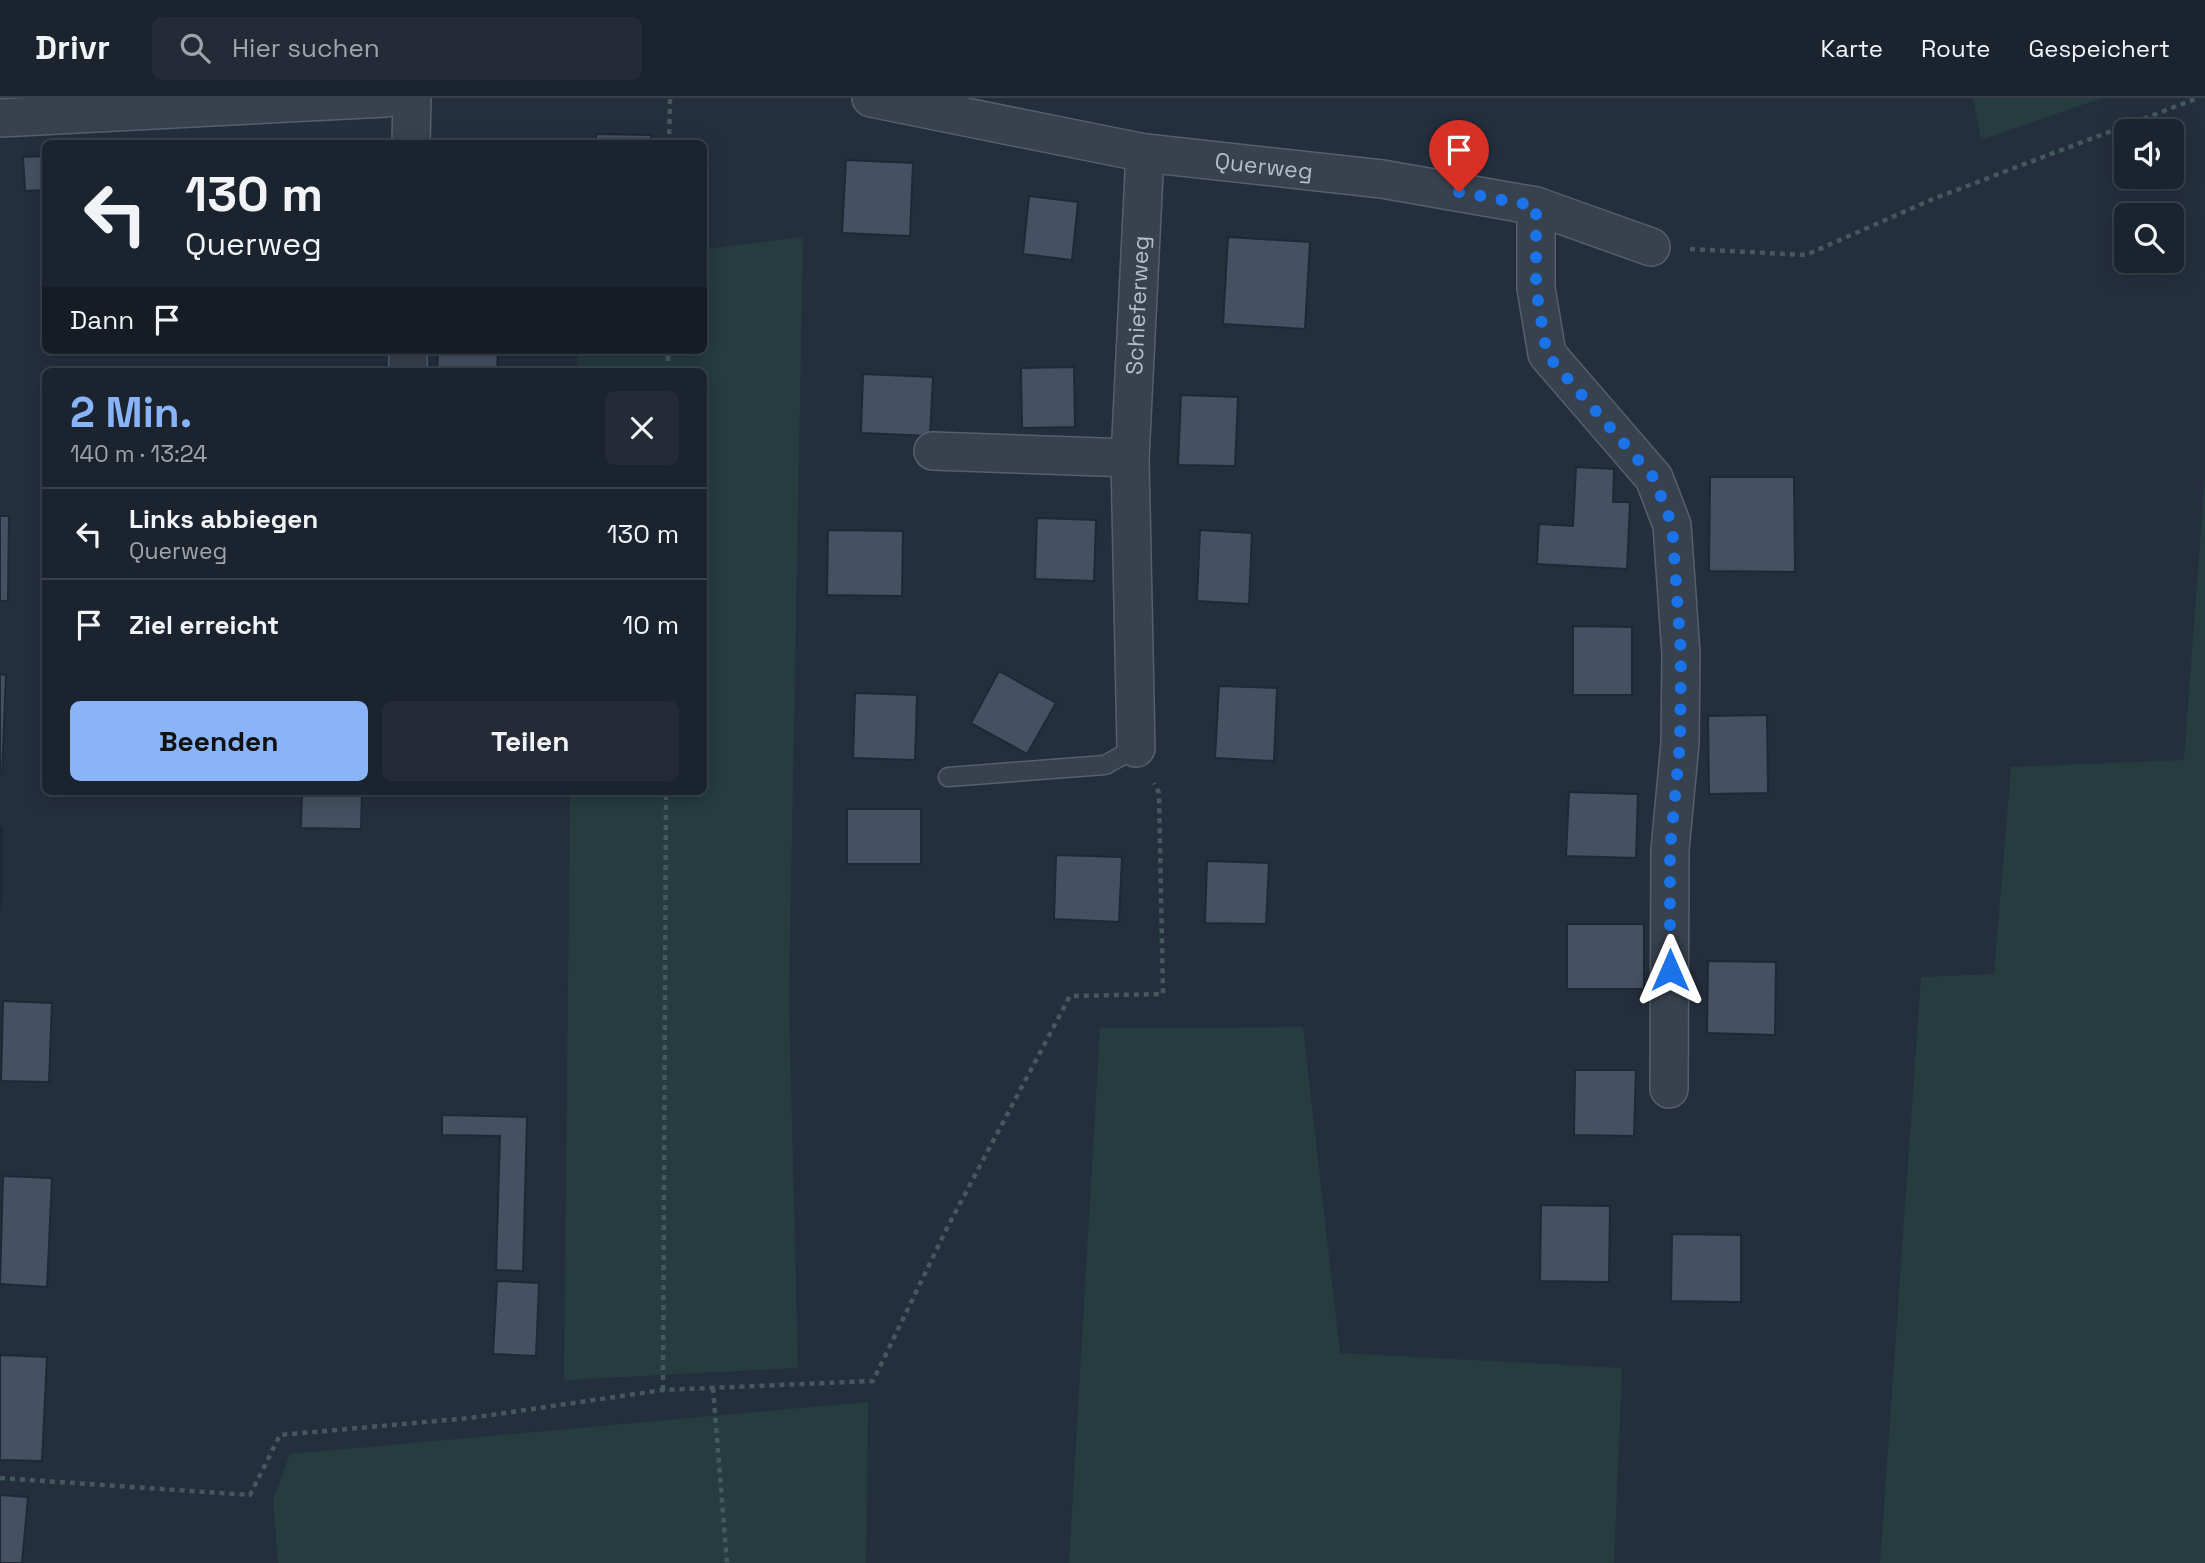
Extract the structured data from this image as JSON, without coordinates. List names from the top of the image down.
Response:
{
  "streets": {
    "street": ["Querweg", "Schieferweg"]
  },
  "crossings": [
    ["Querweg", "Schieferweg"]
  ],
  "page": {
    "header": "Drivr",
    "search": "Hier suchen",
    "nav": ["Karte", "Route", "Gespeichert"],
    "turn": ["130 m", "Querweg"],
    "then": "Dann",
    "heading": ["2 Min.", "140 m · 13:24"],
    "list": [
      {
        "name": "Links abbiegen",
        "note": "Querweg",
        "value": "130 m"
      },
      {
        "name": "Ziel erreicht",
        "value": "10 m"
      }
    ],
    "buttons": ["Beenden", "Teilen"]
  }
}
